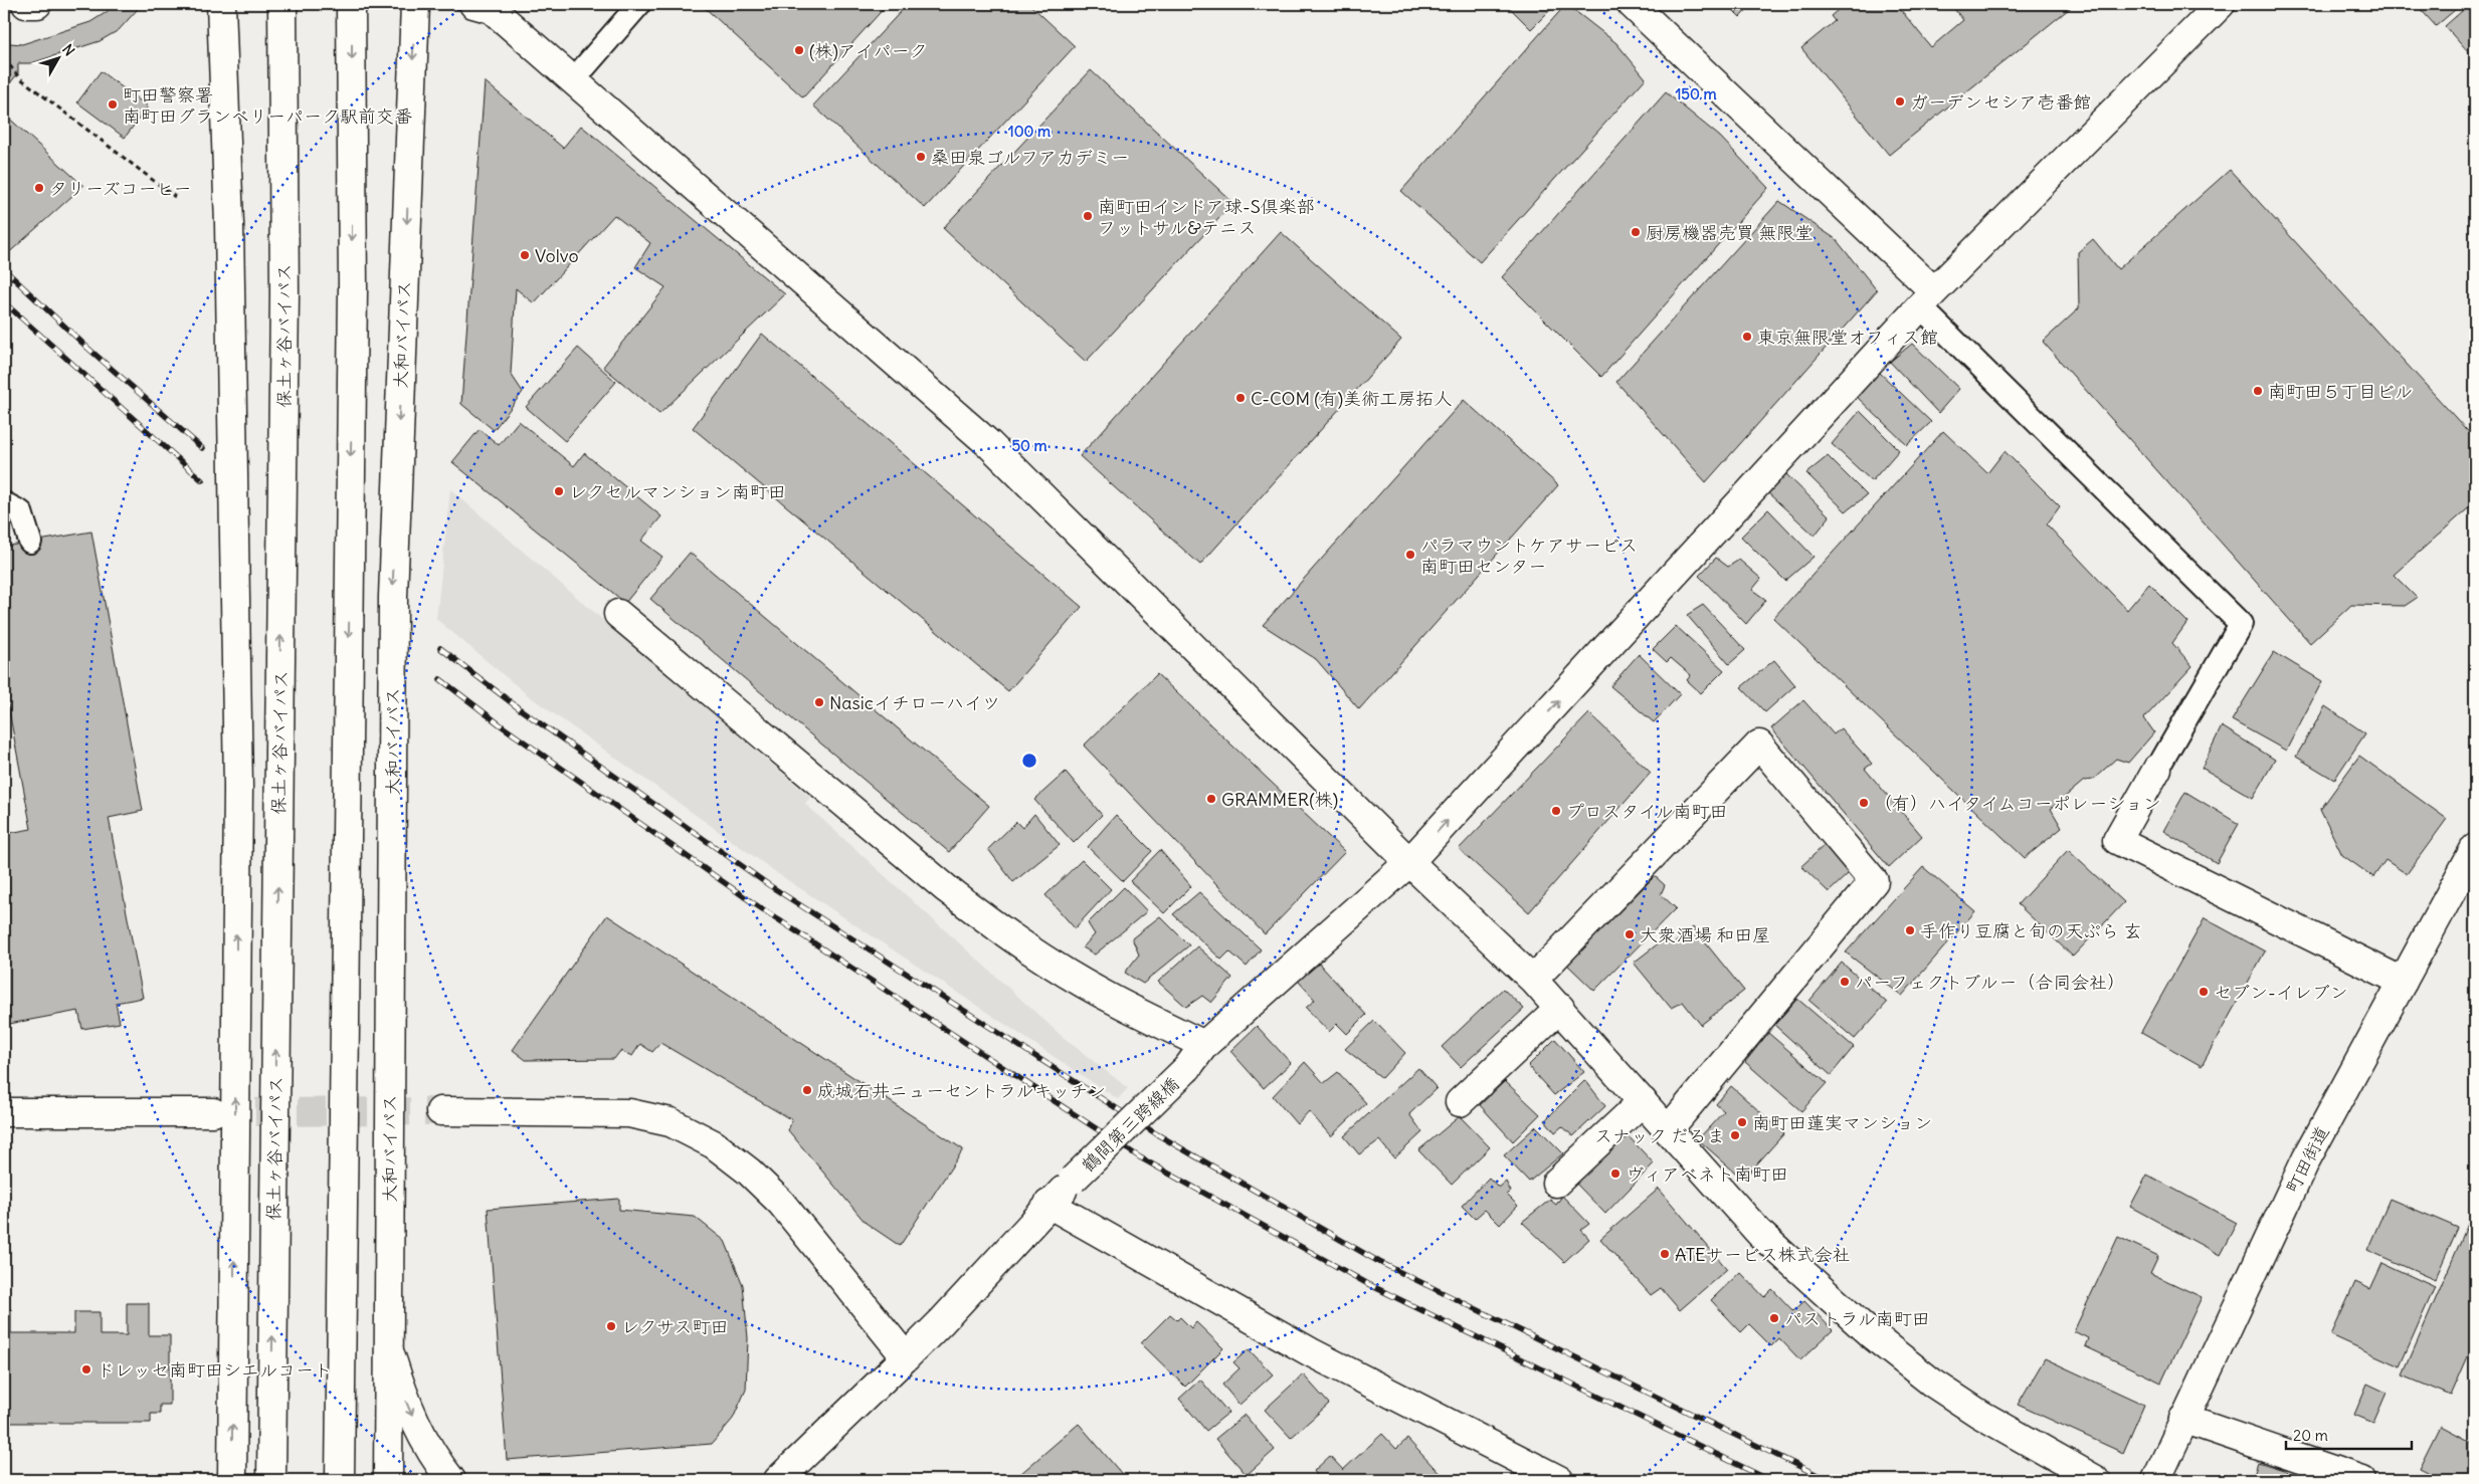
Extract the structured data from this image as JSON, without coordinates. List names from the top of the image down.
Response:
{
  "streets": {
    "main road": [
      "大和バイパス",
      "保土ヶ谷バイパス",
      "鶴間第三跨線橋",
      "町田街道"
    ]
  },
  "one_way": ["鶴間第三跨線橋"],
  "places": [
    "(株)アイパーク",
    "ガーデンセシア壱番館",
    "町田警察署 南町田グランベリーパーク駅前交番",
    "桑田泉ゴルフアカデミー",
    "タリーズコーヒー",
    "南町田インドア球-S倶楽部 フットサル&テニス",
    "厨房機器売買 無限堂",
    "Volvo",
    "東京無限堂オフィス館",
    "南町田５丁目ビル",
    "C-COM (有)美術工房拓人",
    "レクセルマンション南町田",
    "パラマウントケアサービス 南町田センター",
    "Nasicイチローハイツ",
    "GRAMMER(株)",
    "（有）ハイタイムコーポレーション",
    "プロスタイル南町田",
    "手作り豆腐と旬の天ぷら 玄",
    "大衆酒場 和田屋",
    "パーフェクトブルー（合同会社）",
    "セブン-イレブン",
    "成城石井ニューセントラルキッチン",
    "南町田蓮実マンション",
    "スナック だるま",
    "ヴィアベネト南町田",
    "ATEサービス株式会社",
    "パストラル南町田",
    "レクサス町田",
    "ドレッセ南町田シエルコート"
  ],
  "scale_bar": "20 m",
  "north": "top right",
  "rings": ["150 m", "100 m", "50 m"]
}
